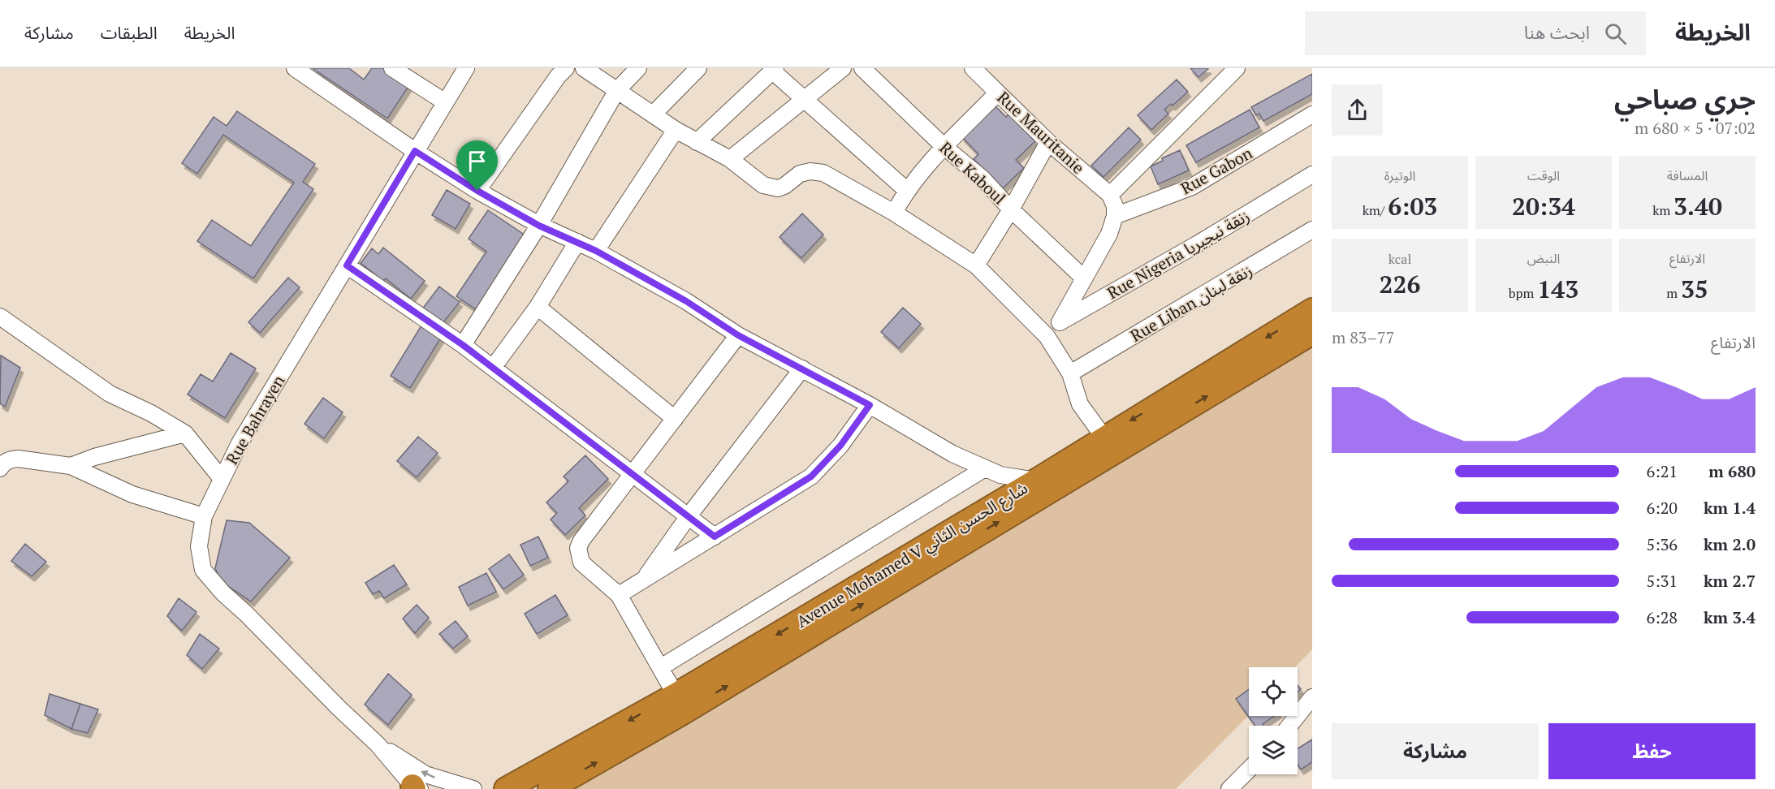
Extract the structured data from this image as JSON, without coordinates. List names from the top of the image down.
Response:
{
  "streets": {
    "highway": ["Avenue Mohamed V شارع الحسن الثاني"],
    "street": [
      "Rue Mauritanie",
      "Rue Gabon",
      "Rue Kaboul",
      "Rue Nigeria زنقة نيجيريا",
      "Rue Liban زنقة لبنان",
      "Rue Bahrayen"
    ]
  },
  "page": {
    "header": "الخريطة",
    "search": "ابحث هنا",
    "nav": ["الخريطة", "الطبقات", "مشاركة"],
    "heading": ["جري صباحي", "07:02 · 5 × 680 m"],
    "stats": [
      ["المسافة", "3.40 km"],
      ["الوقت", "20:34"],
      ["الوتيرة", "6:03 /km"],
      ["الارتفاع", "35 m"],
      ["النبض", "143 bpm"],
      ["kcal", "226"]
    ],
    "chart": ["الارتفاع", "77–83 m"],
    "list": [
      {
        "name": "680 m",
        "note": "6:21"
      },
      {
        "name": "1.4 km",
        "note": "6:20"
      },
      {
        "name": "2.0 km",
        "note": "5:36"
      },
      {
        "name": "2.7 km",
        "note": "5:31"
      },
      {
        "name": "3.4 km",
        "note": "6:28"
      }
    ],
    "buttons": ["حفظ", "مشاركة"]
  }
}
